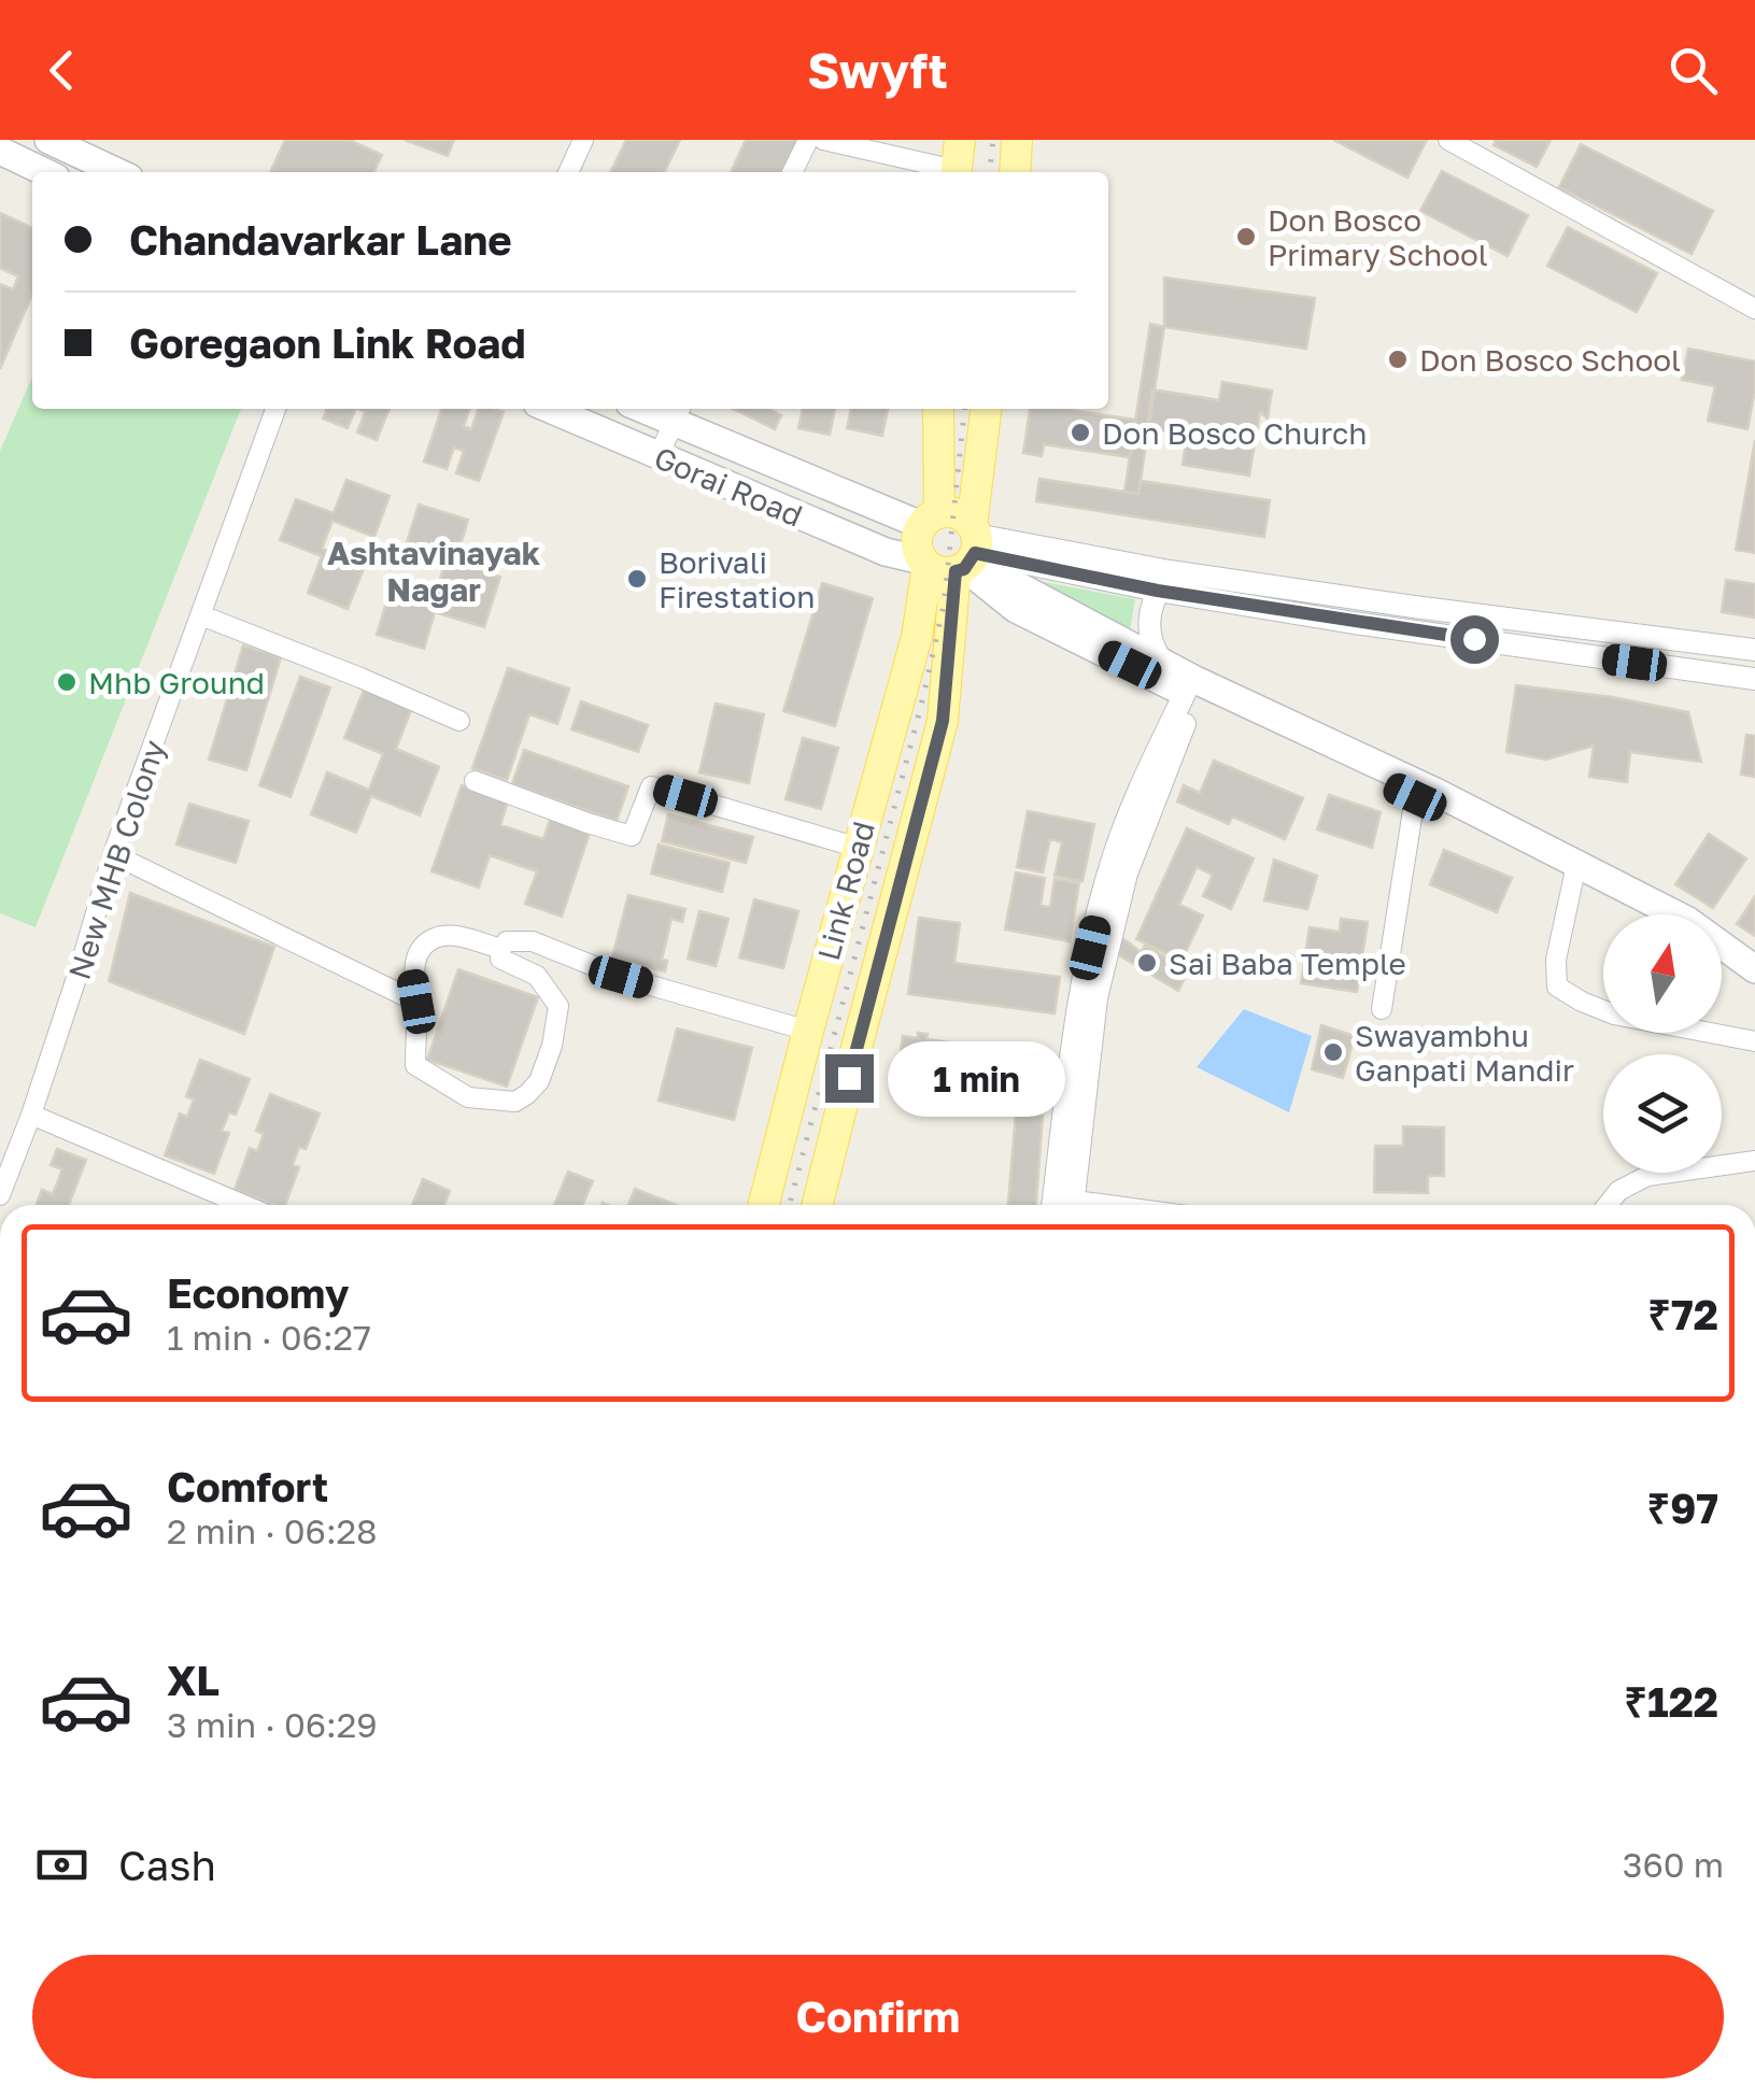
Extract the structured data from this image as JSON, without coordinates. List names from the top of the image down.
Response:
{
  "streets": {
    "main road": ["Gorai Road", "Link Road"],
    "street": ["New MHB Colony"]
  },
  "crossings": [
    ["Gorai Road", "Link Road"]
  ],
  "districts": ["Ashtavinayak Nagar"],
  "places": [
    "Don Bosco Primary School",
    "Don Bosco School",
    "Don Bosco Church",
    "Borivali Firestation",
    "Mhb Ground",
    "Sai Baba Temple",
    "Swayambhu Ganpati Mandir"
  ],
  "north": "top",
  "page": {
    "header": "Swyft",
    "banner": ["Chandavarkar Lane", "Goregaon Link Road"],
    "bubble": "1 min",
    "list": [
      {
        "name": "Economy",
        "note": "1 min · 06:27",
        "value": "₹72"
      },
      {
        "name": "Comfort",
        "note": "2 min · 06:28",
        "value": "₹97"
      },
      {
        "name": "XL",
        "note": "3 min · 06:29",
        "value": "₹122"
      }
    ],
    "pay": ["Cash", "360 m"],
    "buttons": "Confirm"
  }
}
